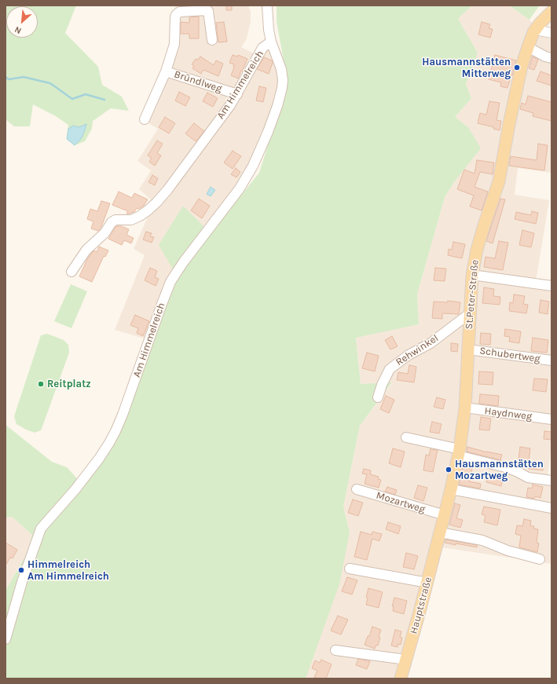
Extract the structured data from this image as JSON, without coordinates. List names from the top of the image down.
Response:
{
  "streets": {
    "main road": ["St.Peter-Straße", "Hauptstraße"],
    "street": [
      "Bründlweg",
      "Am Himmelreich",
      "Rehwinkel",
      "Schubertweg",
      "Haydnweg",
      "Mozartweg"
    ]
  },
  "crossings": [
    ["Bründlweg", "Am Himmelreich"],
    ["St.Peter-Straße", "Rehwinkel"],
    ["St.Peter-Straße", "Schubertweg"],
    ["St.Peter-Straße", "Haydnweg"],
    ["St.Peter-Straße", "Mozartweg"],
    ["St.Peter-Straße", "Hauptstraße"]
  ],
  "places": [
    "Hausmannstätten Mitterweg",
    "Reitplatz",
    "Hausmannstätten Mozartweg",
    "Himmelreich Am Himmelreich"
  ],
  "north": "bottom left"
}
